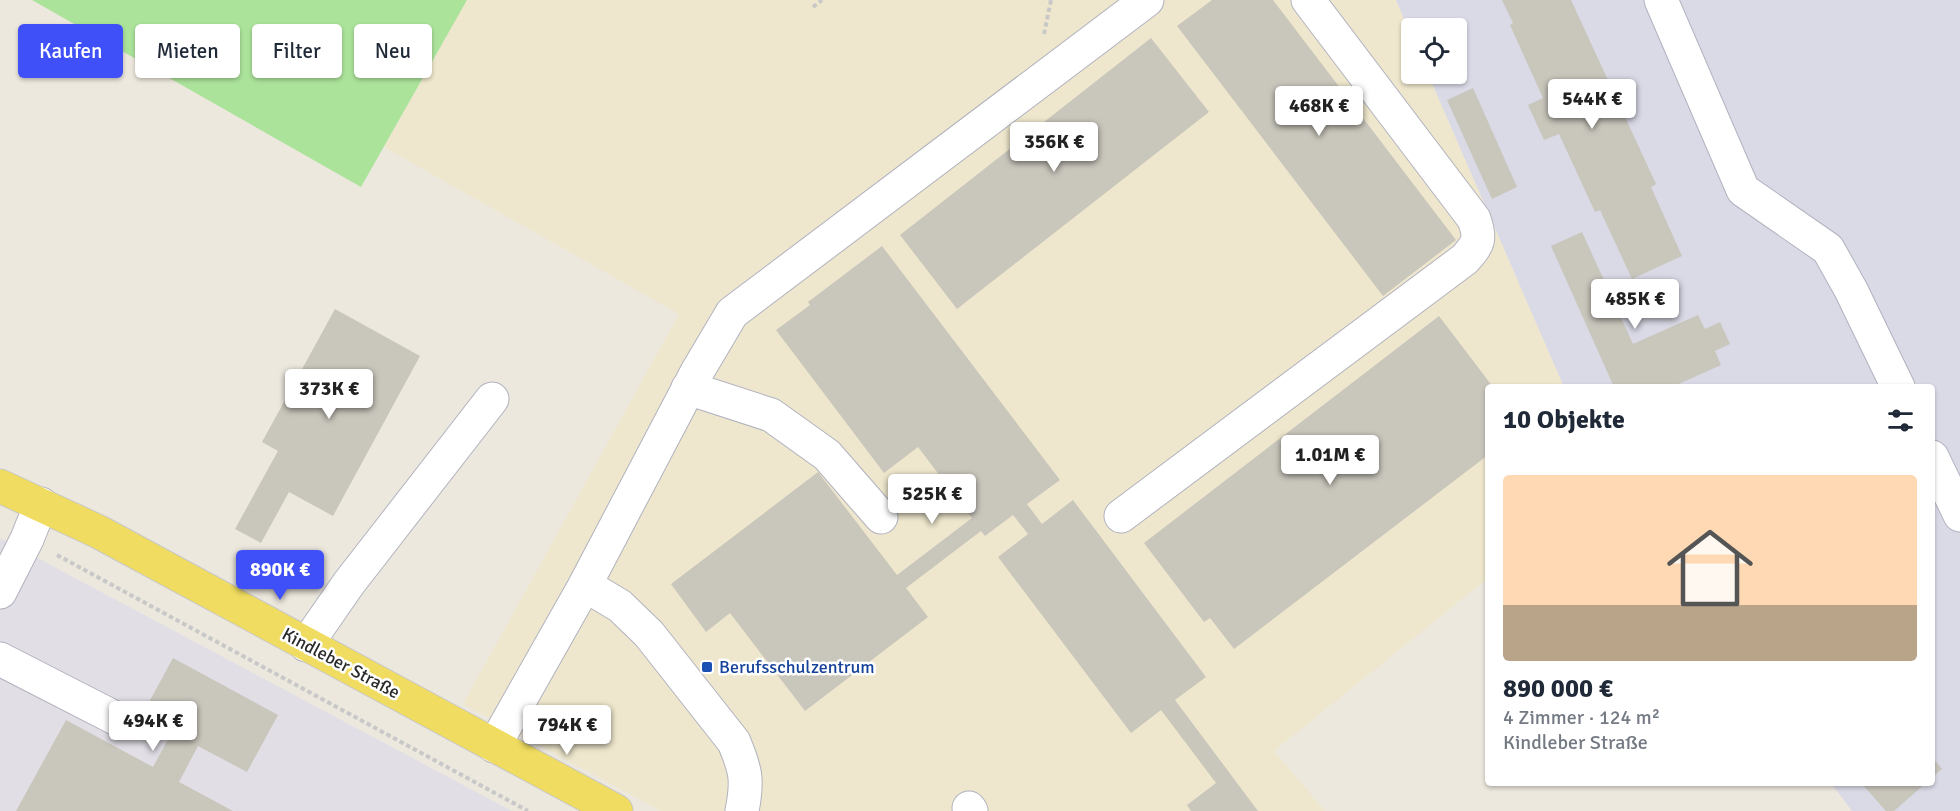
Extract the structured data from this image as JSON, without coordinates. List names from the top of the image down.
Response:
{
  "streets": {
    "main road": ["Kindleber Straße"]
  },
  "places": {
    "transit": ["Berufsschulzentrum"]
  },
  "page": {
    "chip": [
      "Kaufen",
      "Mieten",
      "Filter",
      "Neu"
    ],
    "price": [
      "544K €",
      "468K €",
      "356K €",
      "485K €",
      "373K €",
      "1.01M €",
      "525K €",
      "890K €",
      "494K €",
      "794K €"
    ],
    "heading": "10 Objekte",
    "list": [
      {
        "name": "890 000 €",
        "note": "4 Zimmer · 124 m² · Kindleber Straße"
      }
    ]
  }
}
